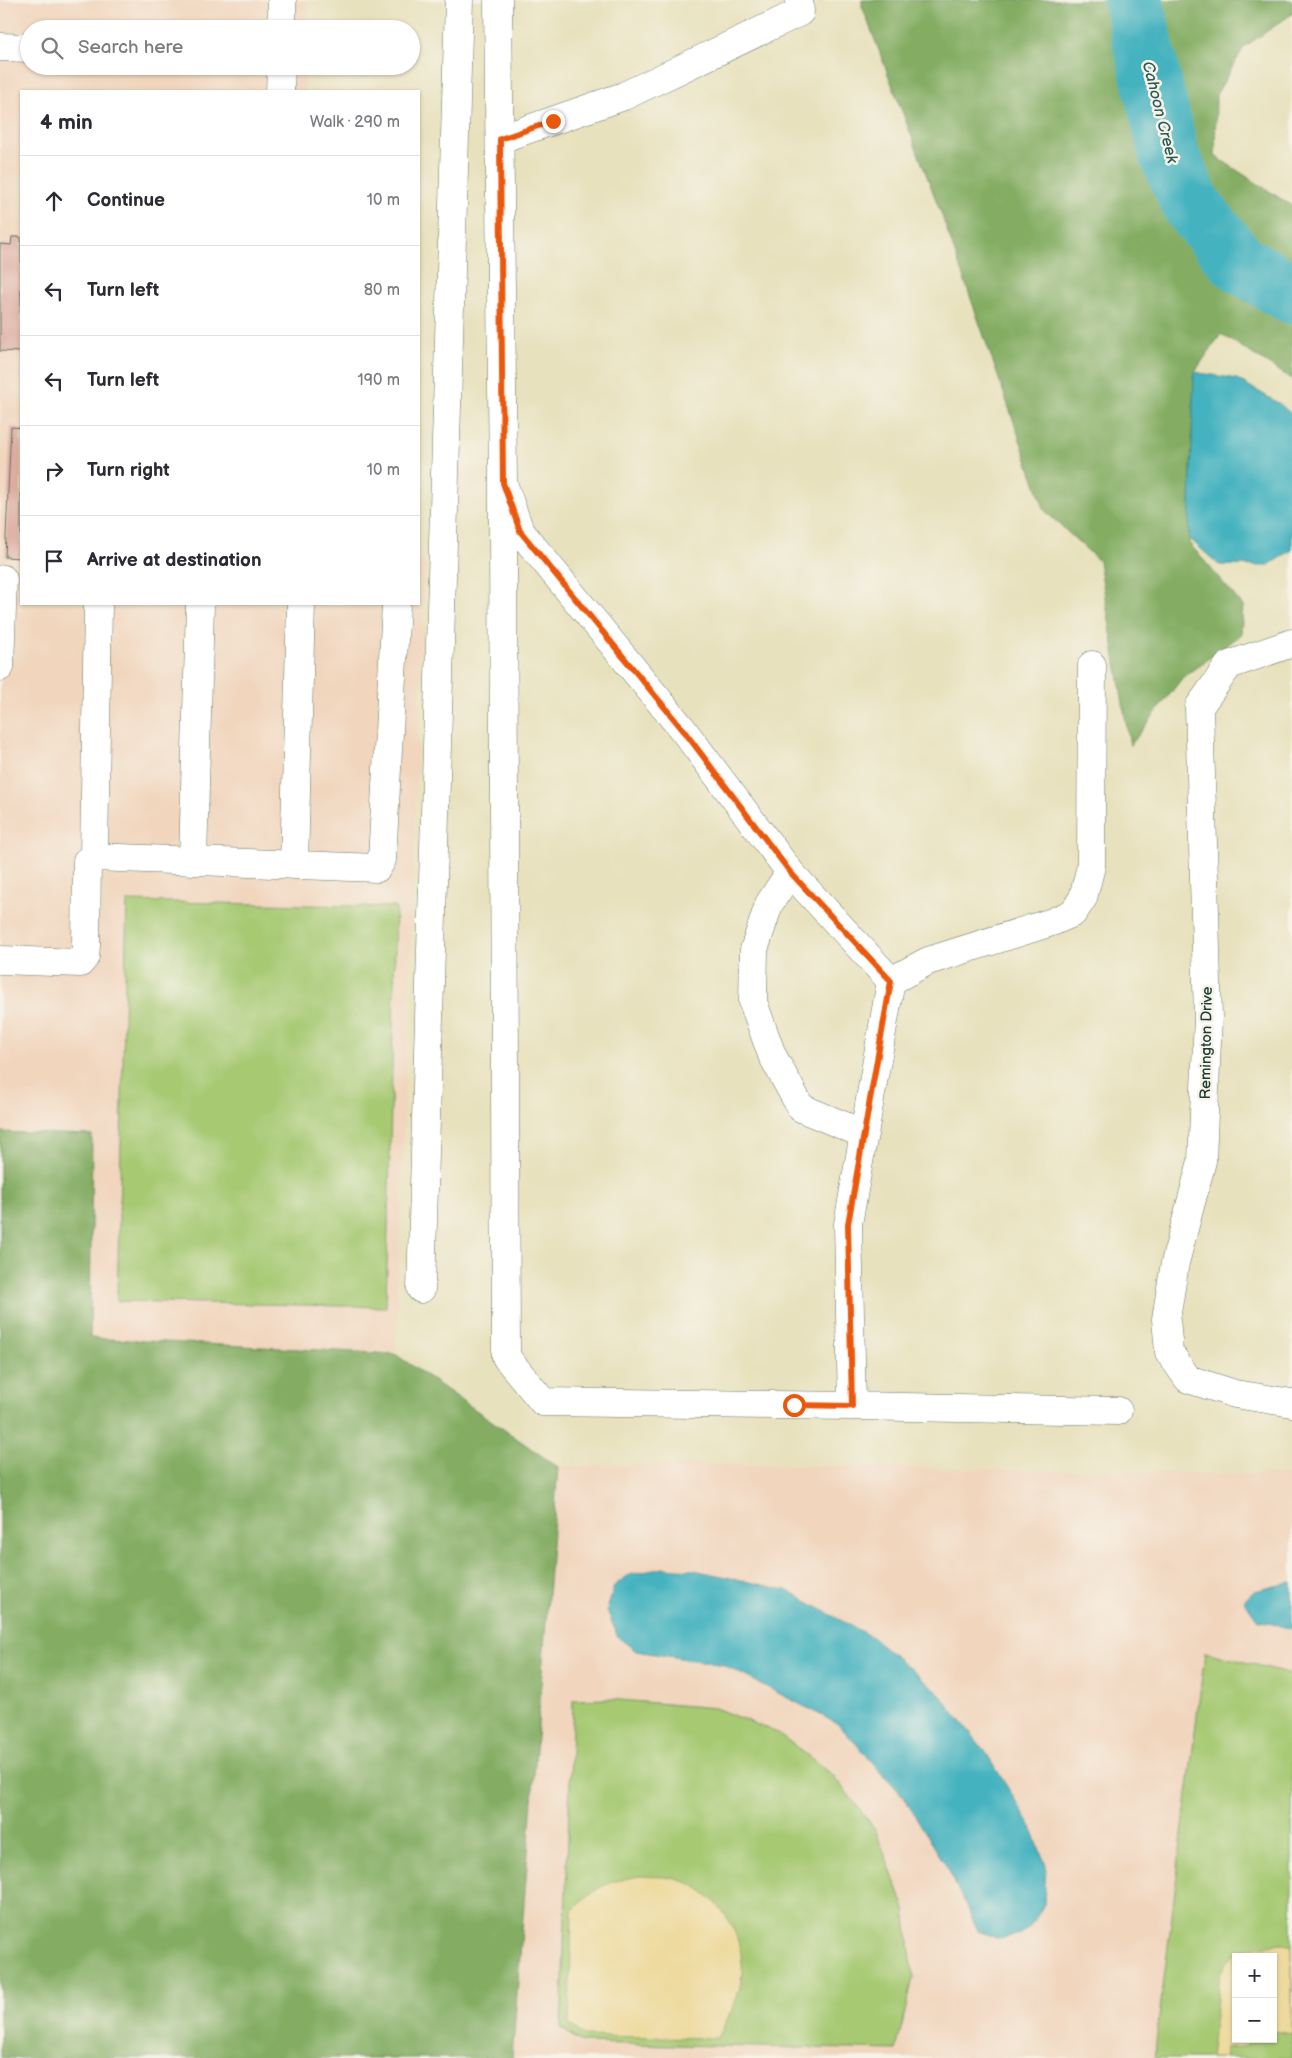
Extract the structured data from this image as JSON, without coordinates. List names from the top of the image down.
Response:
{
  "streets": {
    "street": ["Remington Drive"]
  },
  "water": ["Cahoon Creek"],
  "page": {
    "search": "Search here",
    "heading": ["4 min", "Walk · 290 m"],
    "list": [
      ["Continue", "10 m"],
      ["Turn left", "80 m"],
      ["Turn left", "190 m"],
      ["Turn right", "10 m"],
      "Arrive at destination"
    ],
    "map_buttons": ["+", "−"]
  }
}
